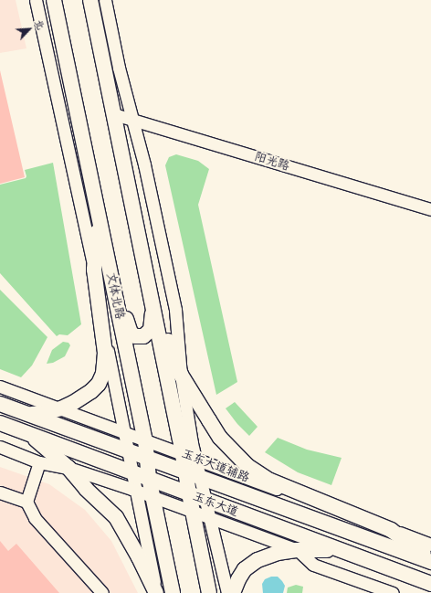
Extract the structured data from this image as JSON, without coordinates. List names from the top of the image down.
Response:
{
  "streets": {
    "main road": ["文体北路", "玉东大道"],
    "street": ["阳光路", "玉东大道辅路"]
  },
  "crossings": [
    ["文体北路", "玉东大道辅路"],
    ["文体北路", "玉东大道"]
  ],
  "north": "top right"
}
